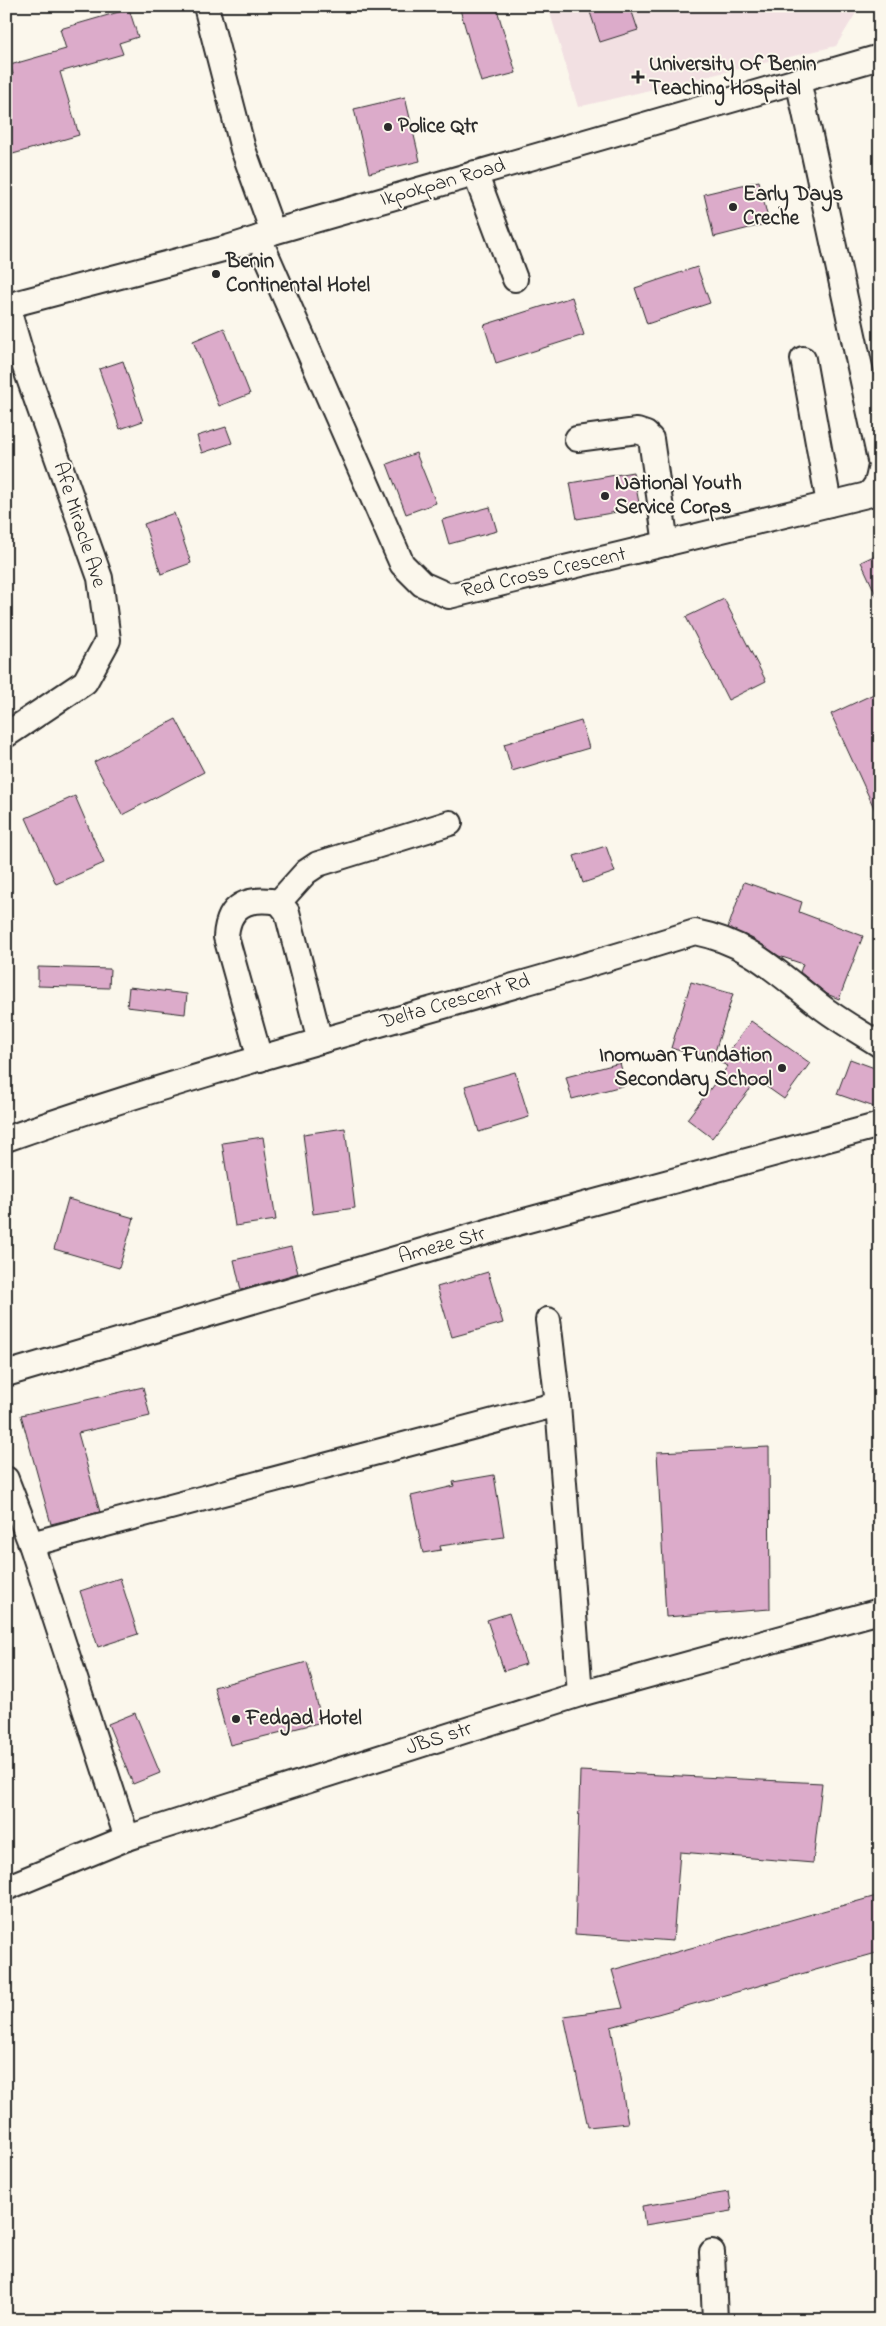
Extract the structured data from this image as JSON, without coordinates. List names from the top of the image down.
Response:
{
  "streets": {
    "street": [
      "Ikpokpan Road",
      "Afe Miracle Ave",
      "Red Cross Crescent",
      "Delta Crescent Rd",
      "Ameze Str",
      "JBS str"
    ]
  },
  "crossings": [
    ["Ikpokpan Road", "Afe Miracle Ave"],
    ["Ikpokpan Road", "Red Cross Crescent"]
  ],
  "places": {
    "health": ["University Of Benin Teaching Hospital"],
    "other": [
      "Police Qtr",
      "Early Days Creche",
      "Benin Continental Hotel",
      "National Youth Service Corps",
      "Inomwan Fundation Secondary School",
      "Fedgad Hotel"
    ]
  }
}
